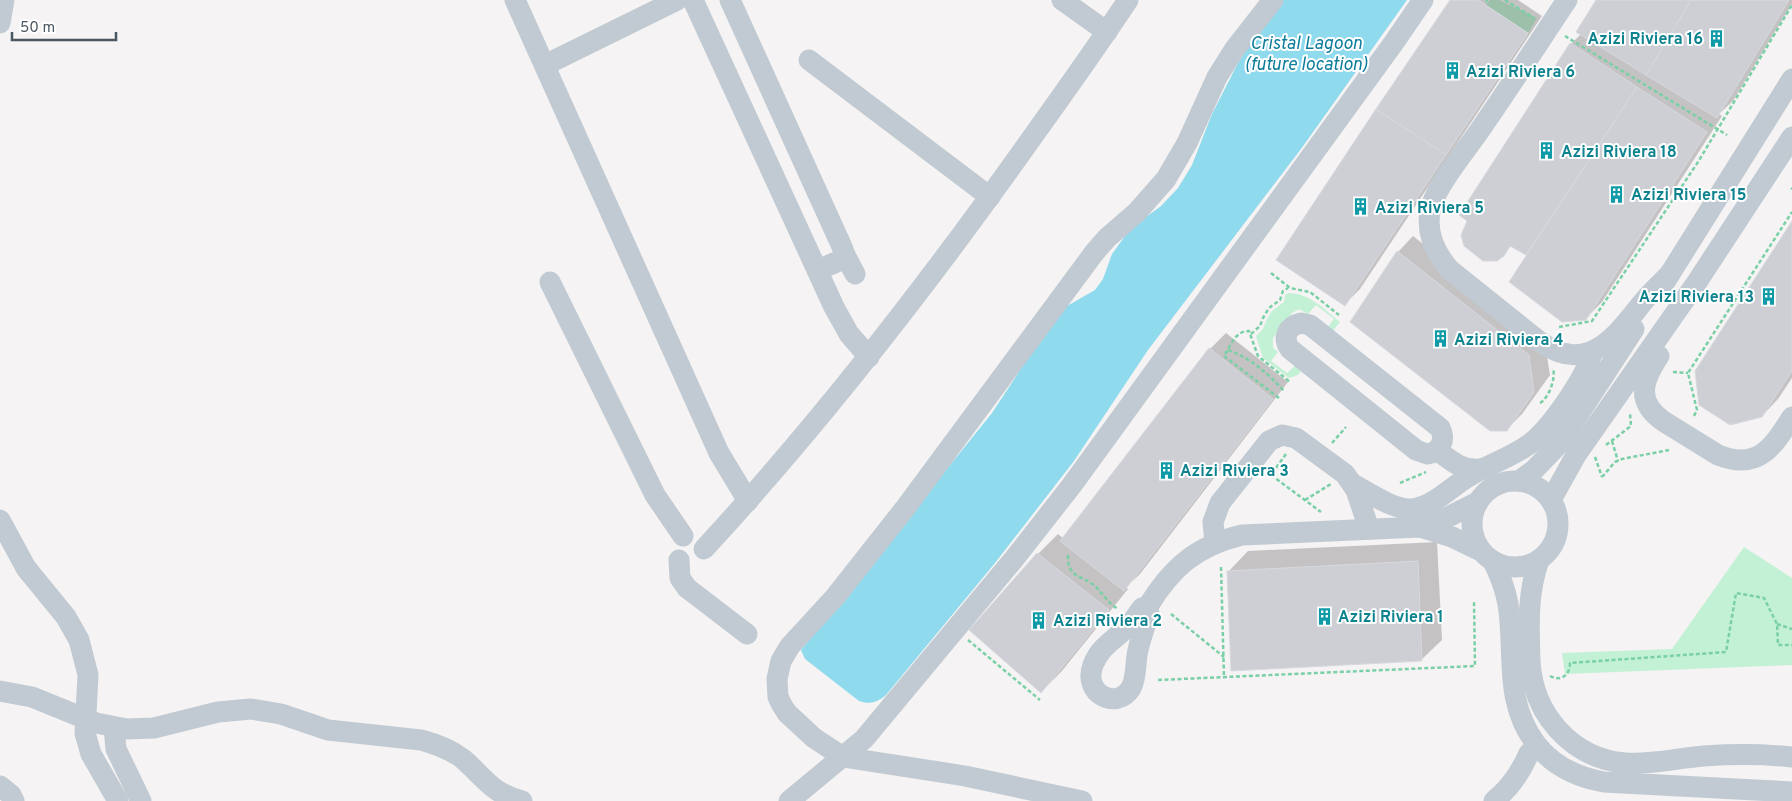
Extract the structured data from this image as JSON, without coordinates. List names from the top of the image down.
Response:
{
  "water": ["Cristal Lagoon (future location)"],
  "places": {
    "building": [
      "Azizi Riviera 16",
      "Azizi Riviera 6",
      "Azizi Riviera 18",
      "Azizi Riviera 15",
      "Azizi Riviera 5",
      "Azizi Riviera 13",
      "Azizi Riviera 4",
      "Azizi Riviera 3",
      "Azizi Riviera 1",
      "Azizi Riviera 2"
    ]
  },
  "scale_bar": "50 m"
}
